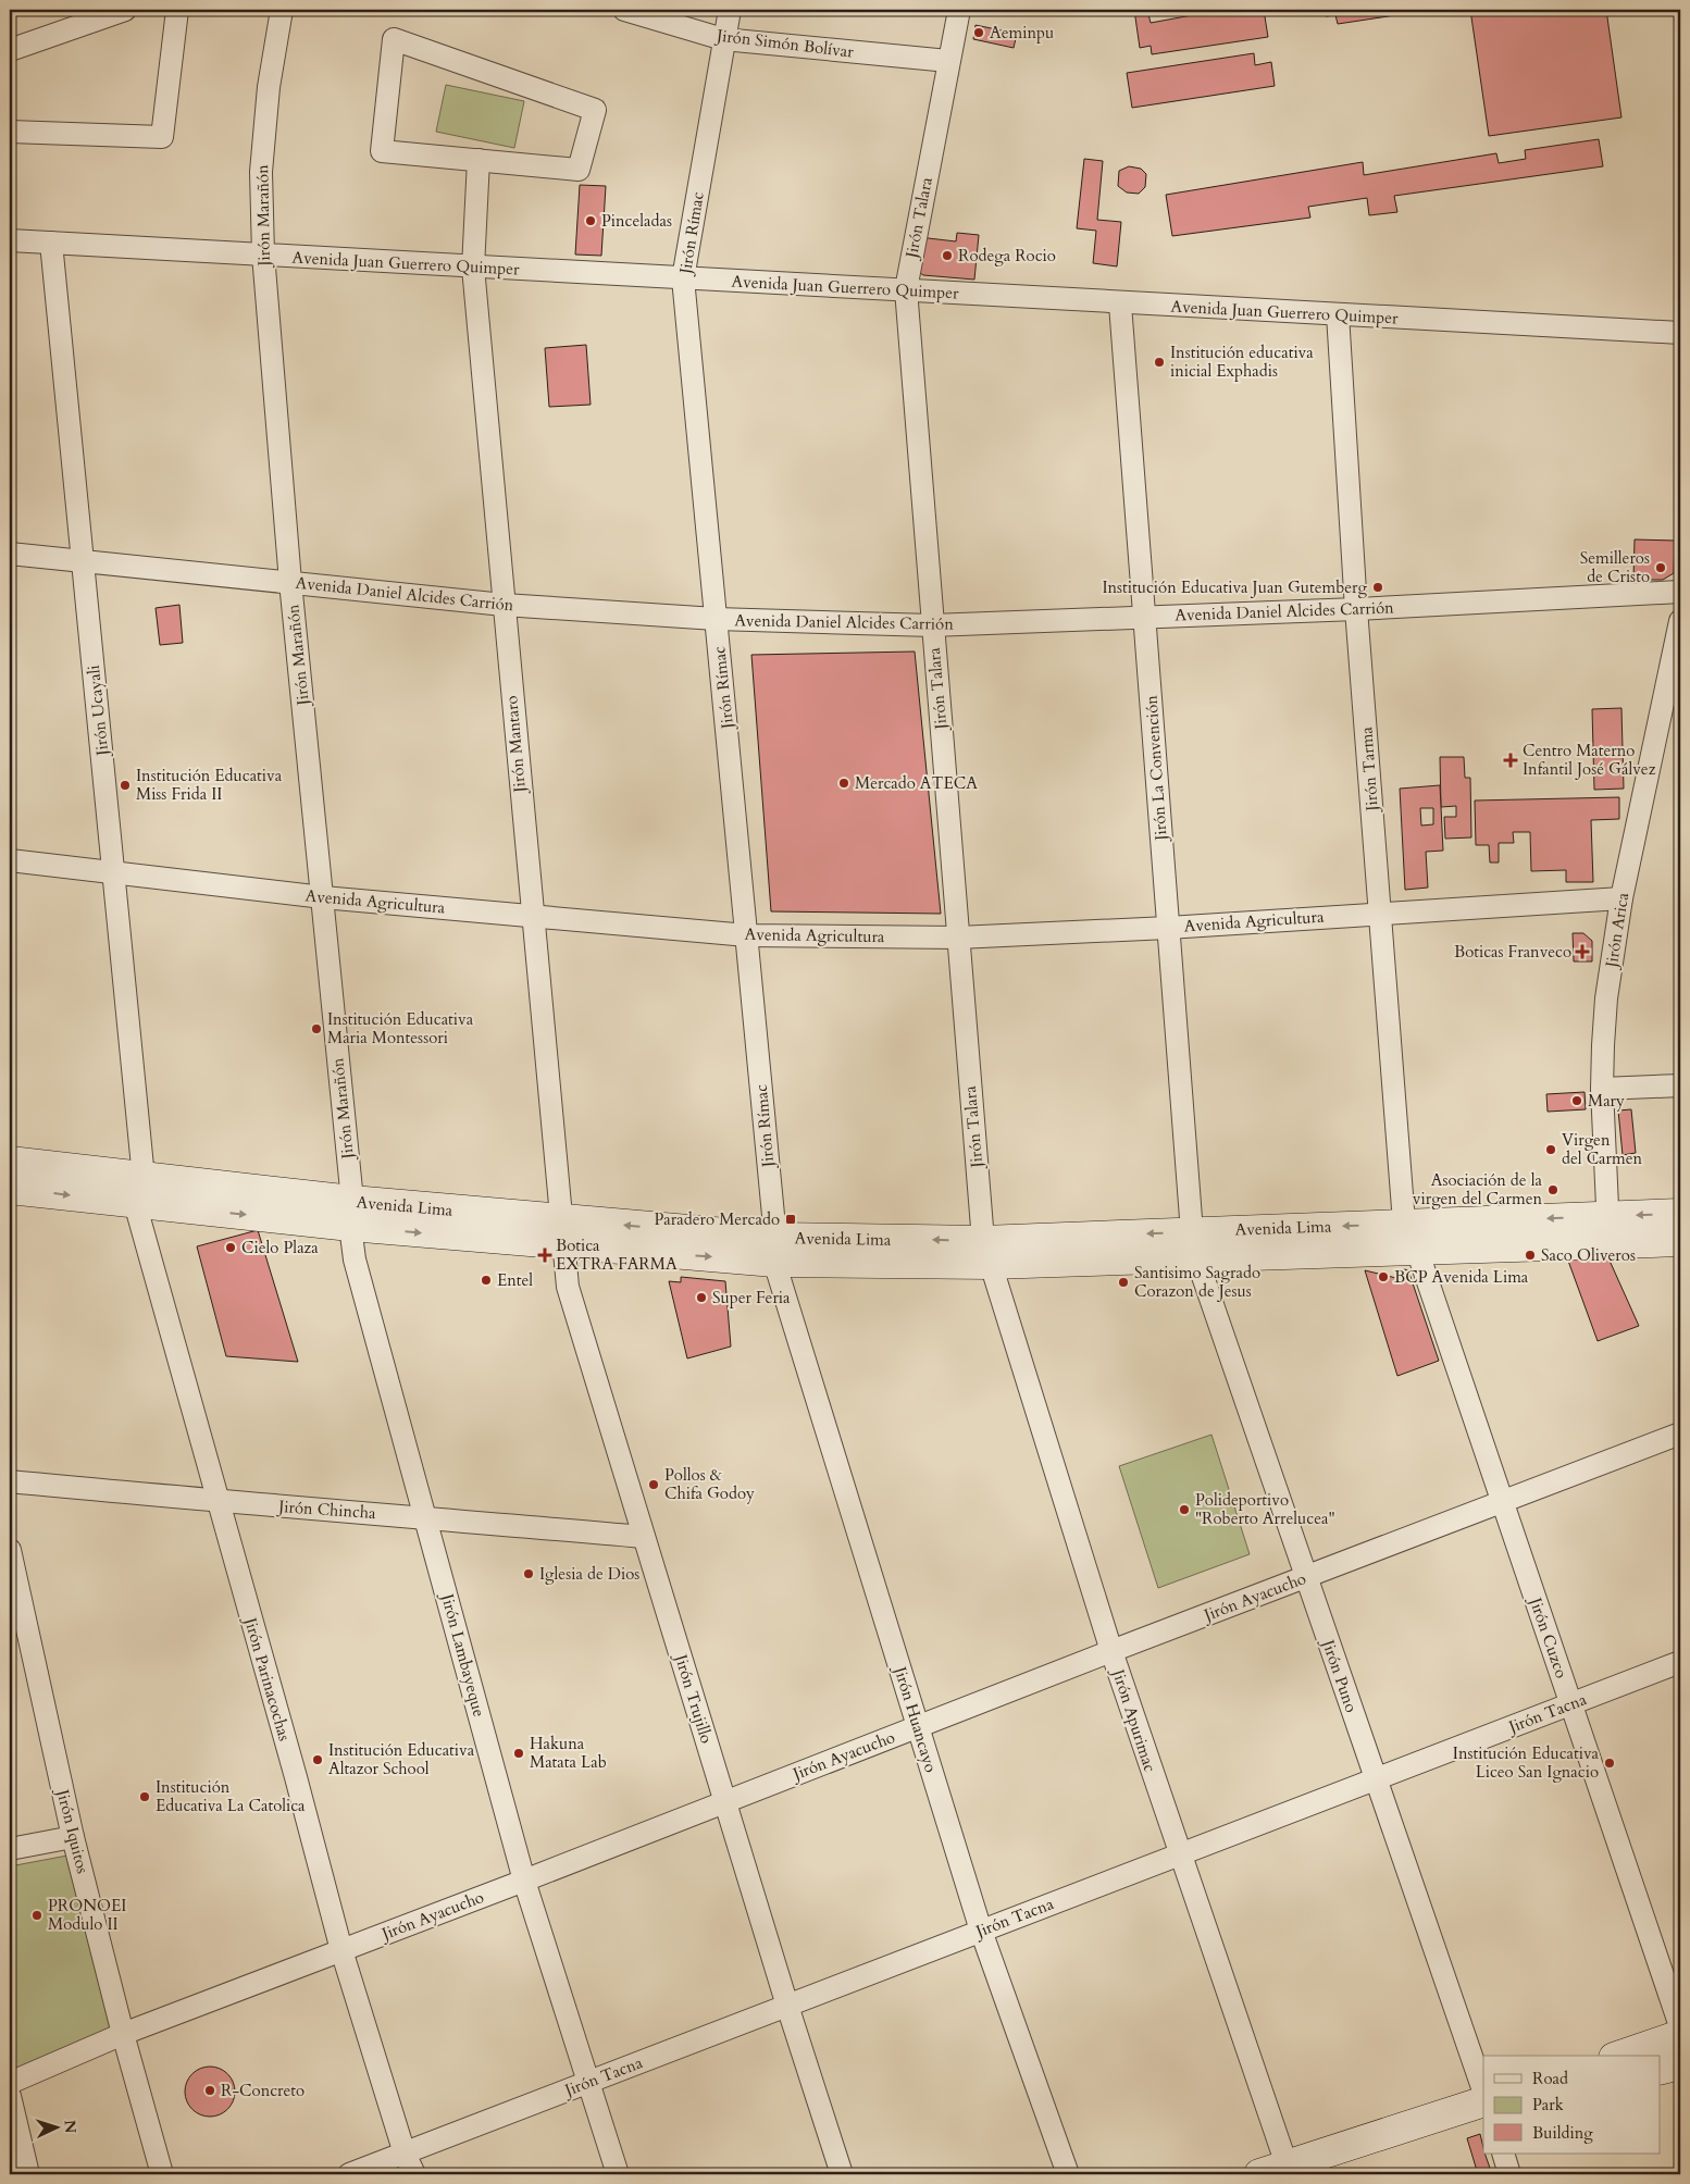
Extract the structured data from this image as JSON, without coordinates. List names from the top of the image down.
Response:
{
  "streets": {
    "main road": ["Avenida Lima"],
    "street": [
      "Jirón Simón Bolívar",
      "Jirón Marañón",
      "Jirón Talara",
      "Jirón Rímac",
      "Avenida Juan Guerrero Quimper",
      "Avenida Daniel Alcides Carrión",
      "Jirón Ucayali",
      "Jirón Mantaro",
      "Jirón La Convención",
      "Jirón Tarma",
      "Avenida Agricultura",
      "Jirón Arica",
      "Jirón Chincha",
      "Jirón Ayacucho",
      "Jirón Cuzco",
      "Jirón Lambayeque",
      "Jirón Puno",
      "Jirón Parinacochas",
      "Jirón Trujillo",
      "Jirón Tacna",
      "Jirón Huancayo",
      "Jirón Apurimac",
      "Jirón Iquitos"
    ]
  },
  "crossings": [
    ["Jirón Simón Bolívar", "Jirón Talara"],
    ["Jirón Simón Bolívar", "Jirón Rímac"],
    ["Jirón Marañón", "Avenida Juan Guerrero Quimper"],
    ["Jirón Marañón", "Avenida Daniel Alcides Carrión"],
    ["Jirón Marañón", "Avenida Agricultura"],
    ["Jirón Marañón", "Avenida Lima"],
    ["Jirón Marañón", "Jirón Lambayeque"],
    ["Jirón Talara", "Avenida Juan Guerrero Quimper"],
    ["Jirón Talara", "Avenida Daniel Alcides Carrión"],
    ["Jirón Talara", "Avenida Agricultura"],
    ["Jirón Talara", "Avenida Lima"],
    ["Jirón Talara", "Jirón Apurimac"],
    ["Jirón Rímac", "Avenida Juan Guerrero Quimper"],
    ["Jirón Rímac", "Avenida Daniel Alcides Carrión"],
    ["Jirón Rímac", "Avenida Agricultura"],
    ["Jirón Rímac", "Avenida Lima"],
    ["Jirón Rímac", "Jirón Huancayo"],
    ["Avenida Juan Guerrero Quimper", "Jirón Ucayali"],
    ["Avenida Juan Guerrero Quimper", "Jirón Mantaro"],
    ["Avenida Juan Guerrero Quimper", "Jirón La Convención"],
    ["Avenida Juan Guerrero Quimper", "Jirón Tarma"],
    ["Avenida Daniel Alcides Carrión", "Jirón Ucayali"],
    ["Avenida Daniel Alcides Carrión", "Jirón Mantaro"],
    ["Avenida Daniel Alcides Carrión", "Jirón La Convención"],
    ["Avenida Daniel Alcides Carrión", "Jirón Tarma"],
    ["Jirón Ucayali", "Avenida Agricultura"],
    ["Jirón Ucayali", "Avenida Lima"],
    ["Jirón Ucayali", "Jirón Parinacochas"],
    ["Jirón Mantaro", "Avenida Agricultura"],
    ["Jirón Mantaro", "Avenida Lima"],
    ["Jirón Mantaro", "Jirón Trujillo"],
    ["Jirón La Convención", "Avenida Agricultura"],
    ["Jirón La Convención", "Avenida Lima"],
    ["Jirón La Convención", "Jirón Puno"],
    ["Jirón Tarma", "Avenida Agricultura"],
    ["Jirón Tarma", "Avenida Lima"],
    ["Avenida Agricultura", "Jirón Arica"],
    ["Jirón Arica", "Avenida Lima"],
    ["Avenida Lima", "Jirón Cuzco"],
    ["Avenida Lima", "Jirón Lambayeque"],
    ["Avenida Lima", "Jirón Puno"],
    ["Avenida Lima", "Jirón Parinacochas"],
    ["Avenida Lima", "Jirón Trujillo"],
    ["Avenida Lima", "Jirón Huancayo"],
    ["Avenida Lima", "Jirón Apurimac"],
    ["Jirón Chincha", "Jirón Lambayeque"],
    ["Jirón Chincha", "Jirón Parinacochas"],
    ["Jirón Chincha", "Jirón Trujillo"],
    ["Jirón Ayacucho", "Jirón Cuzco"],
    ["Jirón Ayacucho", "Jirón Lambayeque"],
    ["Jirón Ayacucho", "Jirón Puno"],
    ["Jirón Ayacucho", "Jirón Parinacochas"],
    ["Jirón Ayacucho", "Jirón Trujillo"],
    ["Jirón Ayacucho", "Jirón Huancayo"],
    ["Jirón Ayacucho", "Jirón Apurimac"],
    ["Jirón Ayacucho", "Jirón Iquitos"],
    ["Jirón Cuzco", "Jirón Tacna"],
    ["Jirón Lambayeque", "Jirón Tacna"],
    ["Jirón Puno", "Jirón Tacna"],
    ["Jirón Parinacochas", "Jirón Tacna"],
    ["Jirón Trujillo", "Jirón Tacna"],
    ["Jirón Tacna", "Jirón Huancayo"],
    ["Jirón Tacna", "Jirón Apurimac"]
  ],
  "places": {
    "other": [
      "Aeminpu",
      "Pinceladas",
      "Rodega Rocio",
      "Institución educativa inicial Exphadis",
      "Semilleros de Cristo",
      "Institución Educativa Juan Gutemberg",
      "Mercado ATECA",
      "Institución Educativa Miss Frida II",
      "Institución Educativa Maria Montessori",
      "Mary",
      "Virgen del Carmen",
      "Asociación de la virgen del Carmen",
      "Cielo Plaza",
      "Saco Oliveros",
      "BCP Avenida Lima",
      "Entel",
      "Santisimo Sagrado Corazon de Jesus",
      "Super Feria",
      "Pollos & Chifa Godoy",
      "Polideportivo \"Roberto Arrelucea\"",
      "Iglesia de Dios",
      "Hakuna Matata Lab",
      "Institución Educativa Altazor School",
      "Institución Educativa Liceo San Ignacio",
      "Institución Educativa La Catolica",
      "PRONOEI Modulo II",
      "R-Concreto"
    ],
    "health": ["Centro Materno Infantil José Gálvez", "Boticas Franveco", "Botica EXTRA FARMA"],
    "transit": ["Paradero Mercado"]
  },
  "legend": ["Road", "Park", "Building"],
  "north": "right"
}
